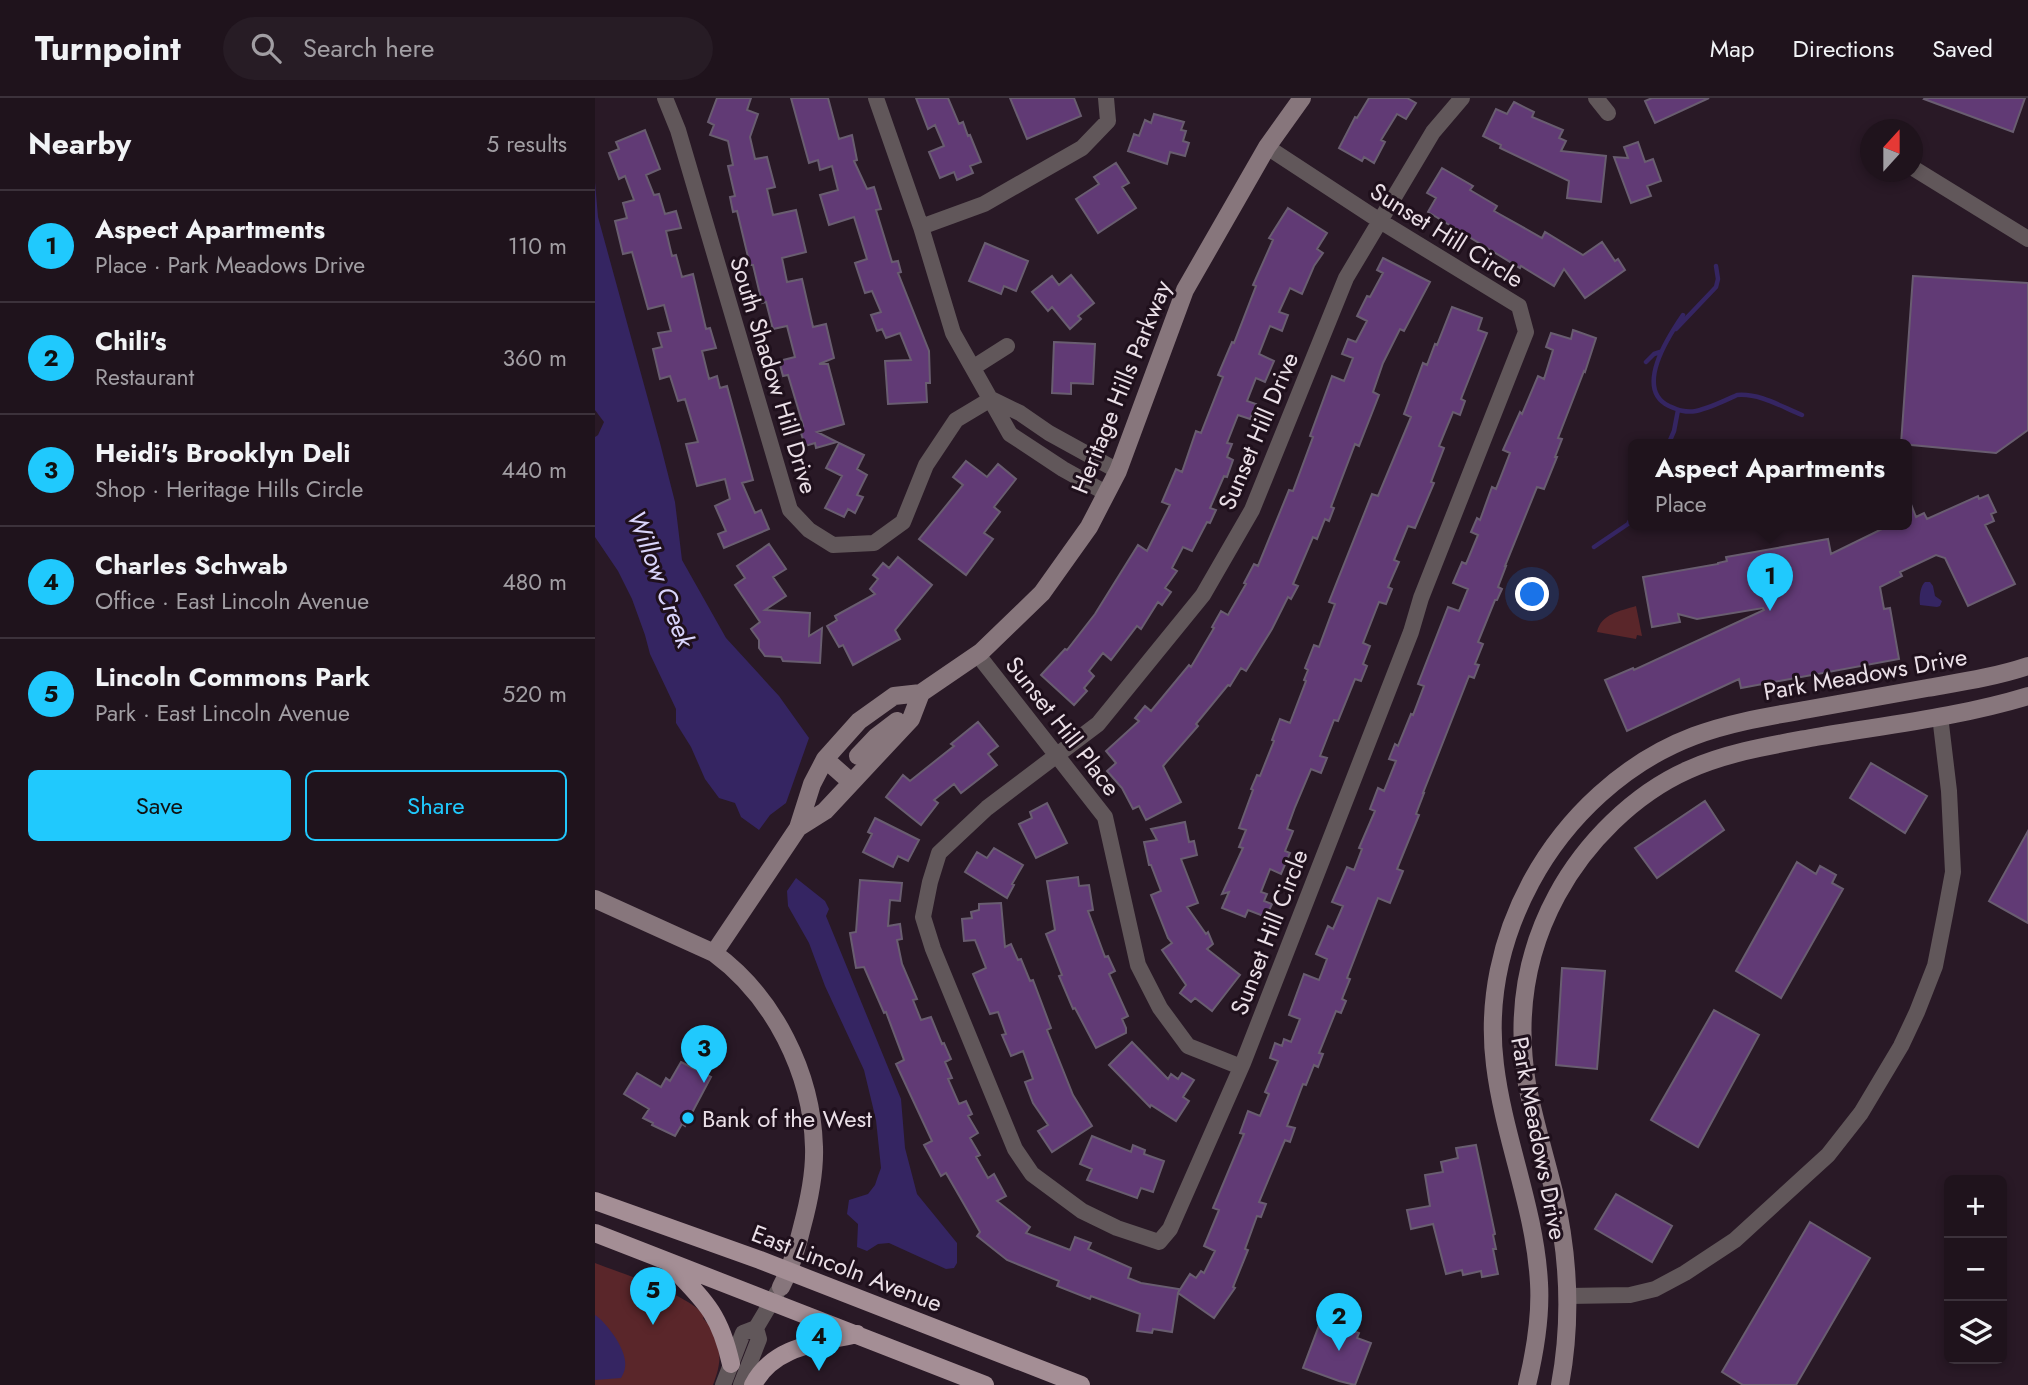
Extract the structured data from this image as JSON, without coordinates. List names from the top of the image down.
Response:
{
  "streets": {
    "main road": ["Heritage Hills Parkway", "Park Meadows Drive", "East Lincoln Avenue"],
    "street": [
      "Sunset Hill Circle",
      "South Shadow Hill Drive",
      "Sunset Hill Drive",
      "Sunset Hill Place"
    ]
  },
  "crossings": [
    ["Sunset Hill Circle", "Heritage Hills Parkway"],
    ["Sunset Hill Circle", "Sunset Hill Drive"],
    ["Sunset Hill Circle", "Sunset Hill Place"],
    ["Heritage Hills Parkway", "Sunset Hill Place"],
    ["Sunset Hill Drive", "Sunset Hill Place"]
  ],
  "water": ["Willow Creek"],
  "places": ["Bank of the West"],
  "north": "top",
  "page": {
    "header": "Turnpoint",
    "search": "Search here",
    "nav": ["Map", "Directions", "Saved"],
    "heading": ["Nearby", "5 results"],
    "list": [
      {
        "mark": "1",
        "name": "Aspect Apartments",
        "note": "Place · Park Meadows Drive",
        "value": "110 m"
      },
      {
        "mark": "2",
        "name": "Chili's",
        "note": "Restaurant",
        "value": "360 m"
      },
      {
        "mark": "3",
        "name": "Heidi's Brooklyn Deli",
        "note": "Shop · Heritage Hills Circle",
        "value": "440 m"
      },
      {
        "mark": "4",
        "name": "Charles Schwab",
        "note": "Office · East Lincoln Avenue",
        "value": "480 m"
      },
      {
        "mark": "5",
        "name": "Lincoln Commons Park",
        "note": "Park · East Lincoln Avenue",
        "value": "520 m"
      }
    ],
    "popup": ["Aspect Apartments", "Place"],
    "pins": [
      "1",
      "3",
      "5",
      "2",
      "4"
    ],
    "buttons": ["Save", "Share"],
    "map_buttons": ["+", "−"]
  }
}
